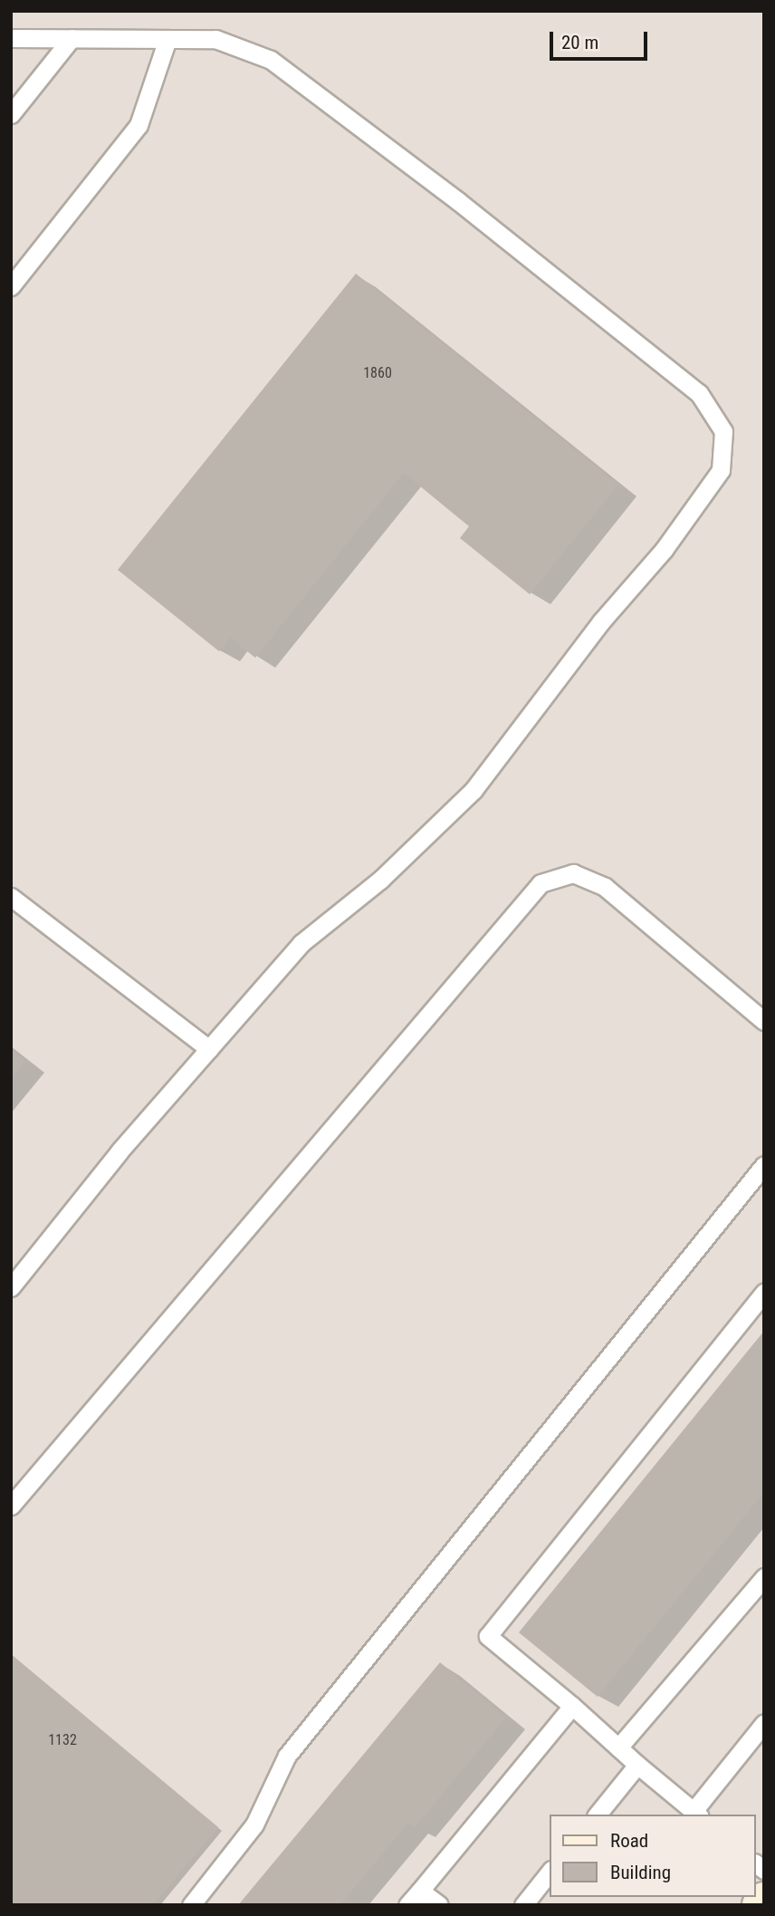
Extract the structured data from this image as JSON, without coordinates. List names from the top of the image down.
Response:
{
  "house_numbers": ["1860", "1132"],
  "legend": ["Road", "Building"],
  "scale_bar": "20 m"
}
